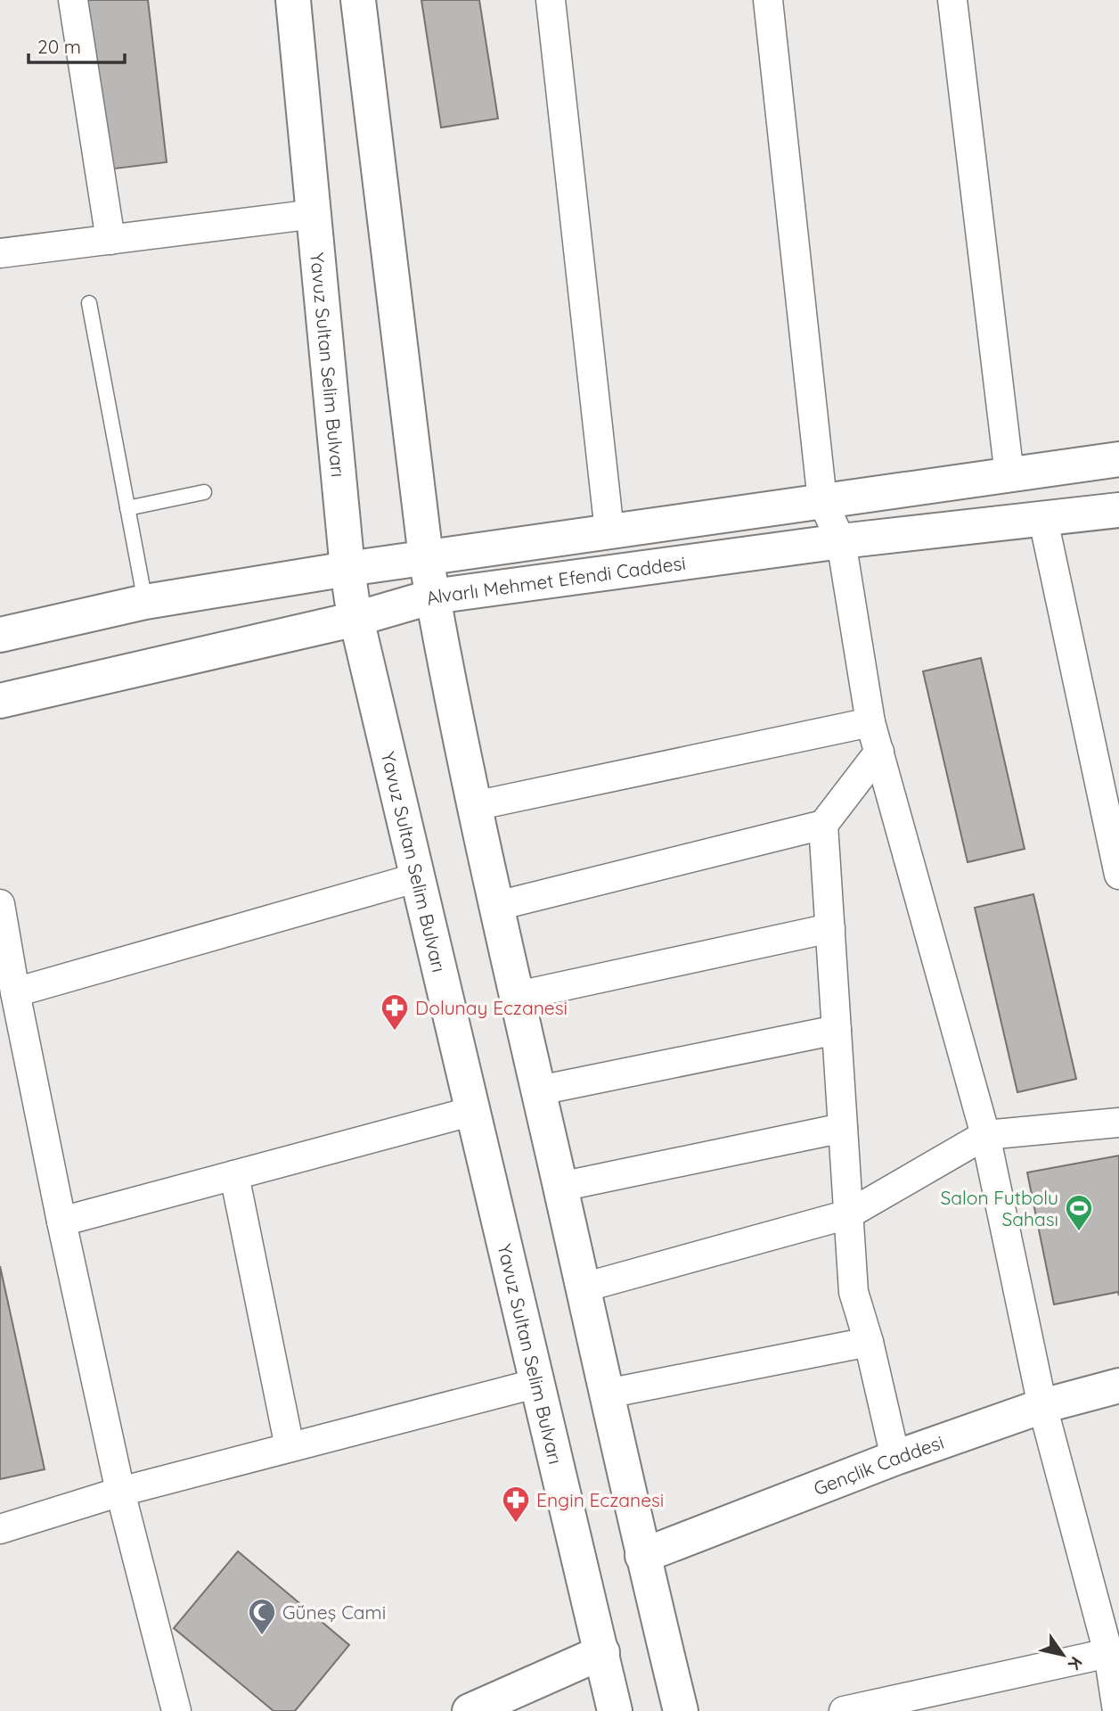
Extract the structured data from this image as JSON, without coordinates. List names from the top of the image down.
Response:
{
  "streets": {
    "main road": ["Yavuz Sultan Selim Bulvarı", "Alvarlı Mehmet Efendi Caddesi", "Gençlik Caddesi"]
  },
  "crossings": [
    ["Yavuz Sultan Selim Bulvarı", "Alvarlı Mehmet Efendi Caddesi"]
  ],
  "places": {
    "pharmacy": ["Dolunay Eczanesi", "Engin Eczanesi"],
    "sports": ["Salon Futbolu Sahası"],
    "mosque": ["Güneş Cami"]
  },
  "scale_bar": "20 m",
  "north": "bottom right"
}
